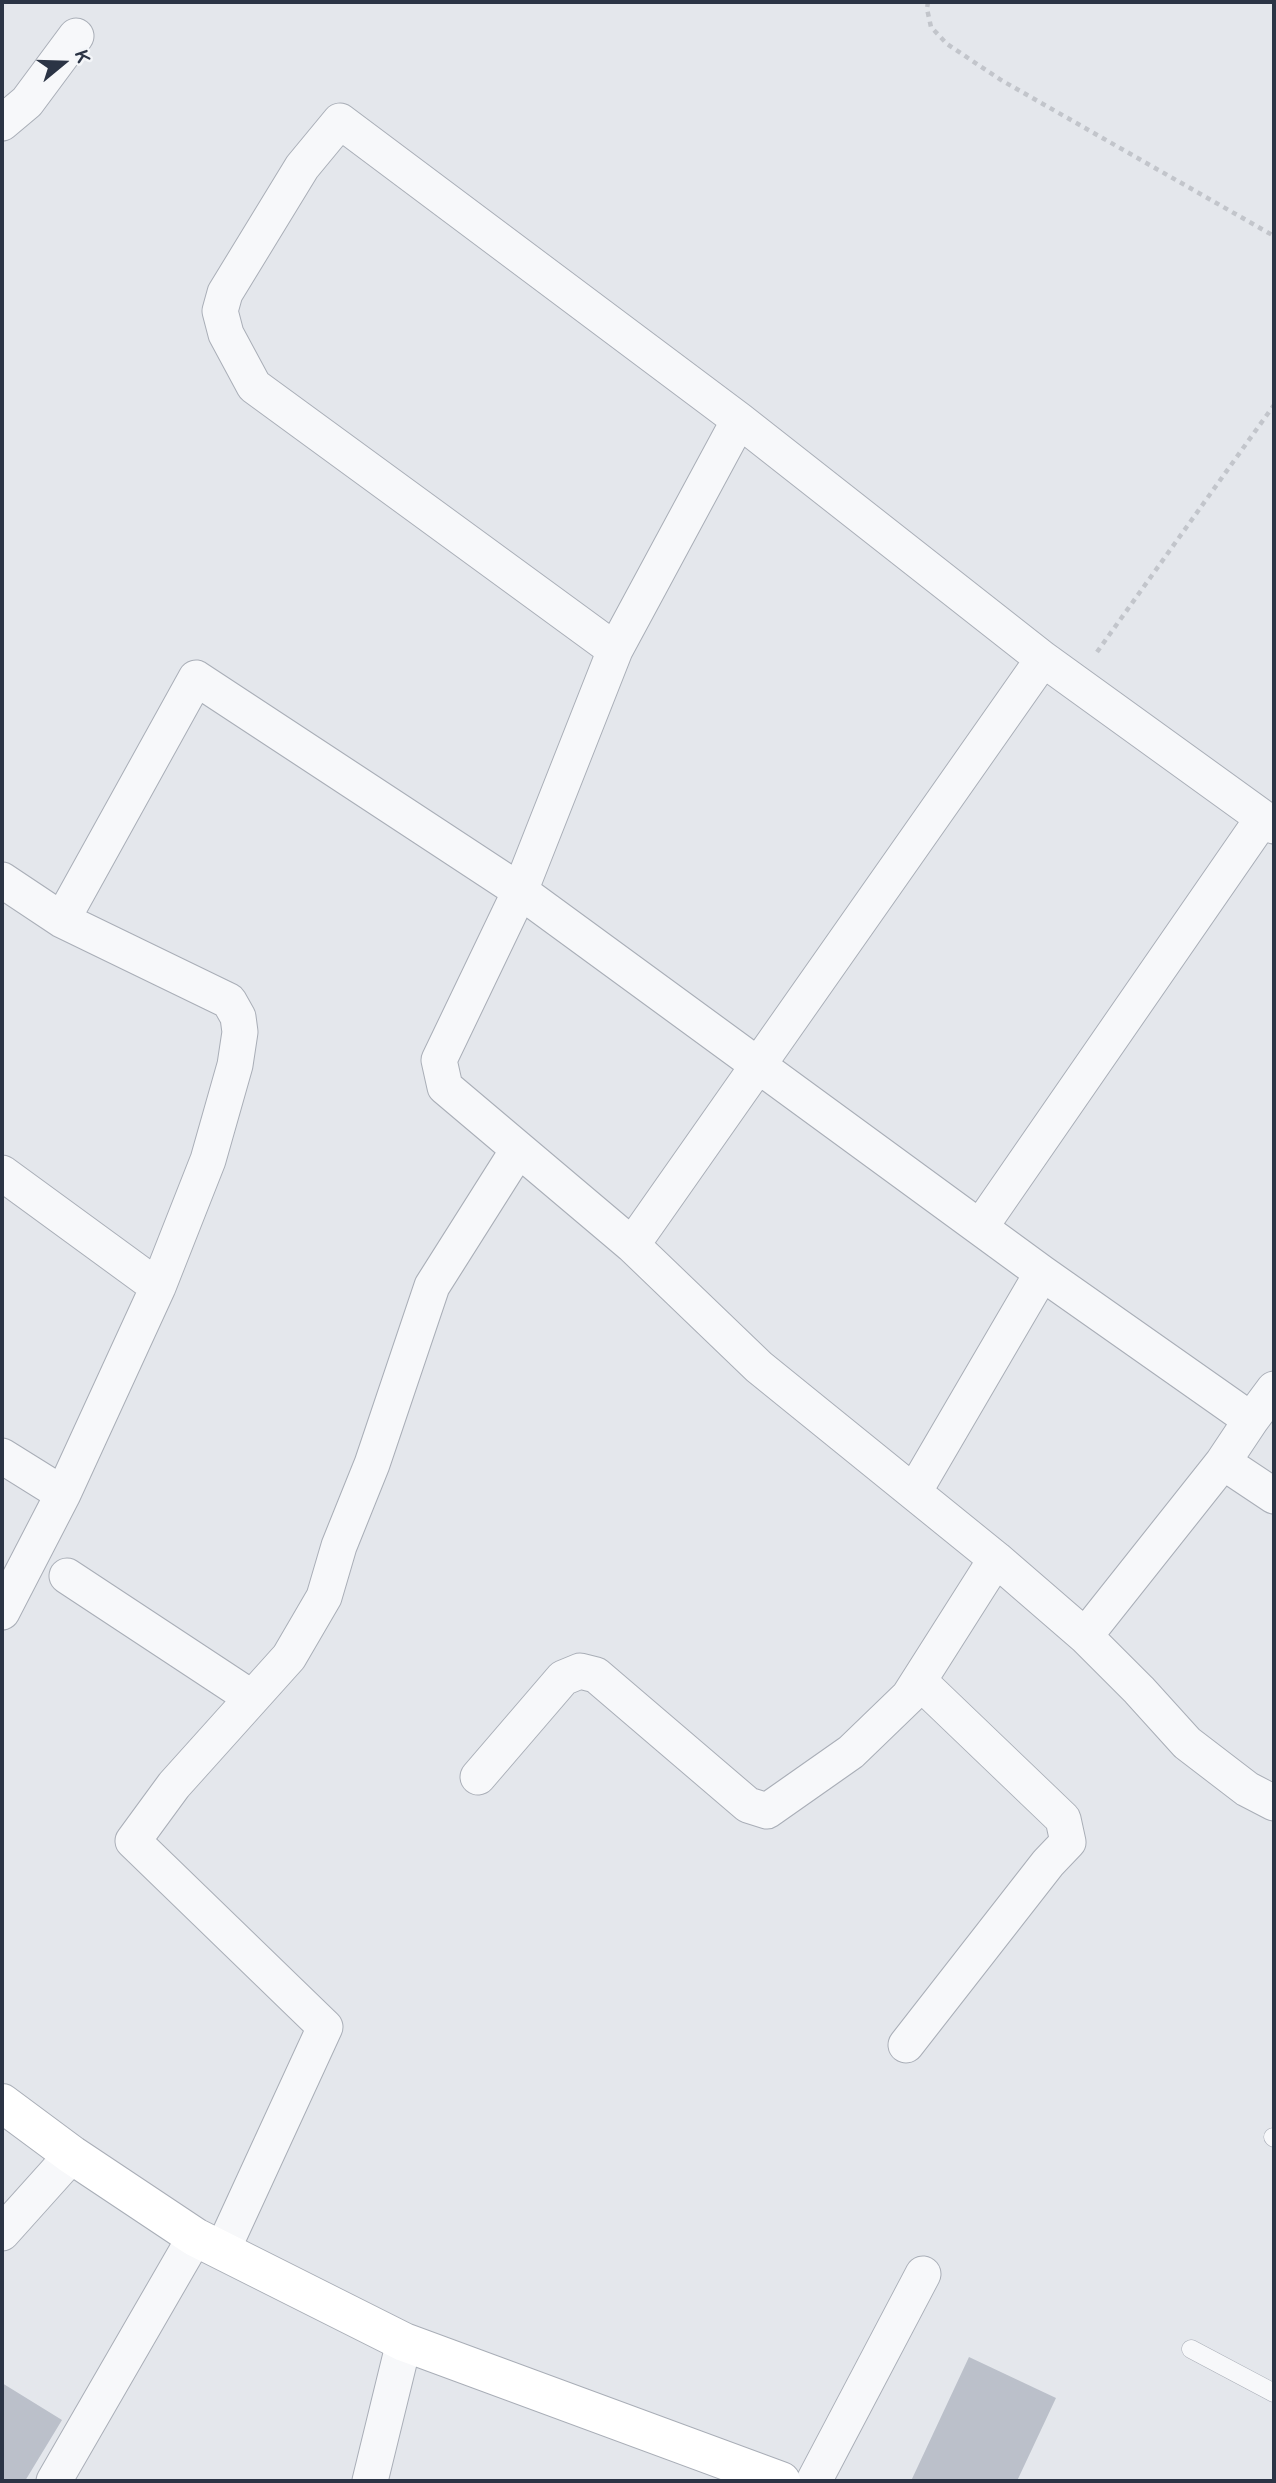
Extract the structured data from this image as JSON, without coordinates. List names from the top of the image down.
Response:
{
  "north": "right"
}
